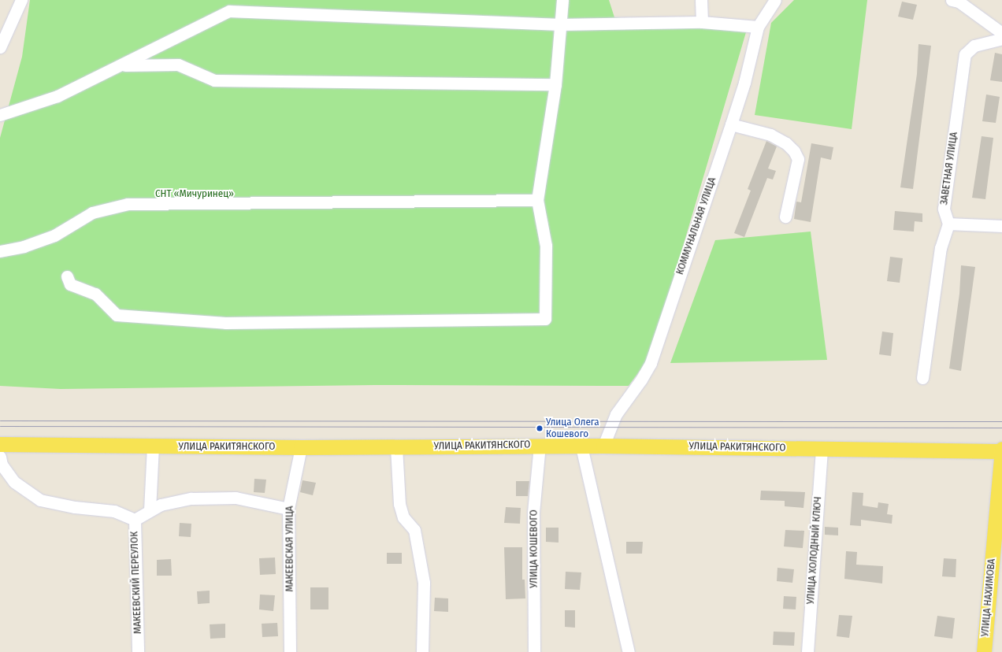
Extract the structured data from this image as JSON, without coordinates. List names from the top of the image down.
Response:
{
  "streets": {
    "main road": ["УЛИЦА РАКИТЯНСКОГО", "УЛИЦА НАХИМОВА"],
    "street": [
      "ЗАВЕТНАЯ УЛИЦА",
      "КОММУНАЛЬНАЯ УЛИЦА",
      "МАКЕЕВСКАЯ УЛИЦА",
      "УЛИЦА КОШЕВОГО",
      "УЛИЦА ХОЛОДНЫЙ КЛЮЧ",
      "МАКЕЕВСКИЙ ПЕРЕУЛОК"
    ]
  },
  "crossings": [
    ["КОММУНАЛЬНАЯ УЛИЦА", "УЛИЦА РАКИТЯНСКОГО"],
    ["УЛИЦА РАКИТЯНСКОГО", "МАКЕЕВСКАЯ УЛИЦА"],
    ["УЛИЦА РАКИТЯНСКОГО", "УЛИЦА КОШЕВОГО"],
    ["УЛИЦА РАКИТЯНСКОГО", "УЛИЦА ХОЛОДНЫЙ КЛЮЧ"],
    ["УЛИЦА РАКИТЯНСКОГО", "УЛИЦА НАХИМОВА"]
  ],
  "parks": ["СНТ «Мичуринец»"],
  "places": ["Улица Олега Кошевого"]
}
